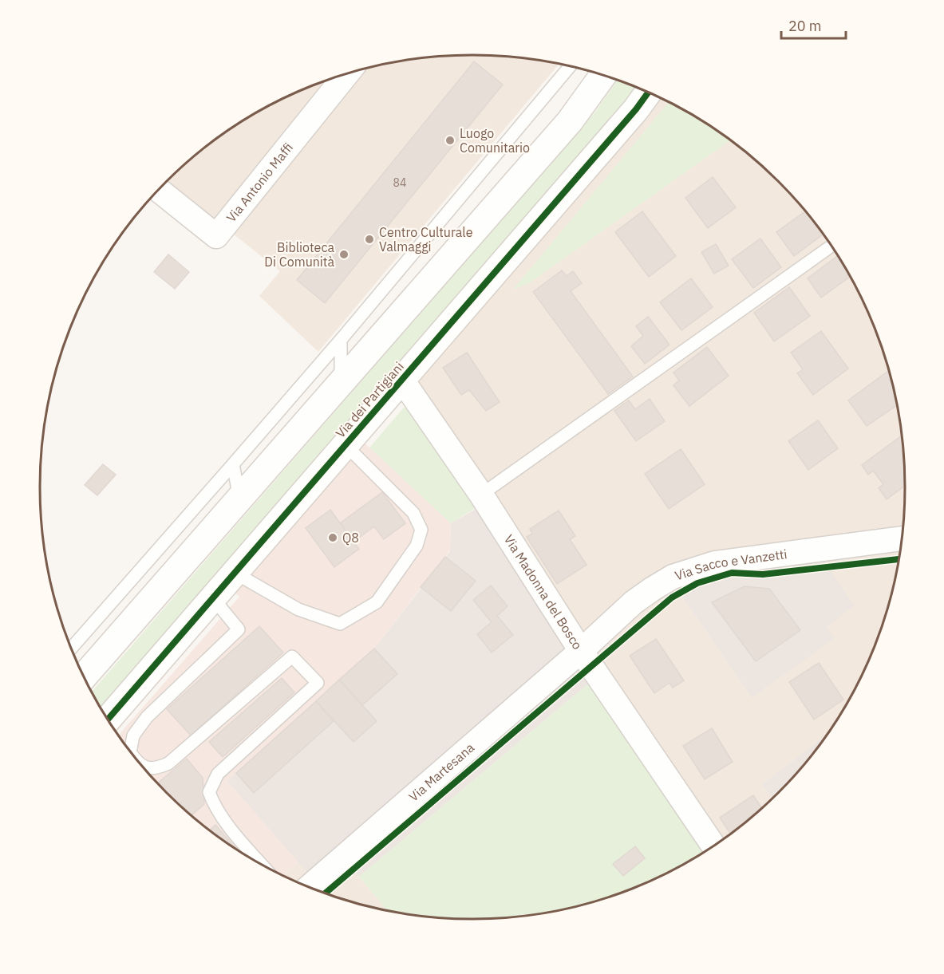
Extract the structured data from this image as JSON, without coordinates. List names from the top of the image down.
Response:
{
  "streets": {
    "street": [
      "Via Antonio Maffi",
      "Via dei Partigiani",
      "Via Sacco e Vanzetti",
      "Via Madonna del Bosco",
      "Via Martesana"
    ]
  },
  "crossings": [
    ["Via dei Partigiani", "Via Madonna del Bosco"],
    ["Via Sacco e Vanzetti", "Via Madonna del Bosco"],
    ["Via Sacco e Vanzetti", "Via Martesana"],
    ["Via Madonna del Bosco", "Via Martesana"]
  ],
  "places": [
    "Luogo Comunitario",
    "Centro Culturale Valmaggi",
    "Biblioteca Di Comunità",
    "Q8"
  ],
  "house_numbers": ["84"],
  "scale_bar": "20 m"
}
